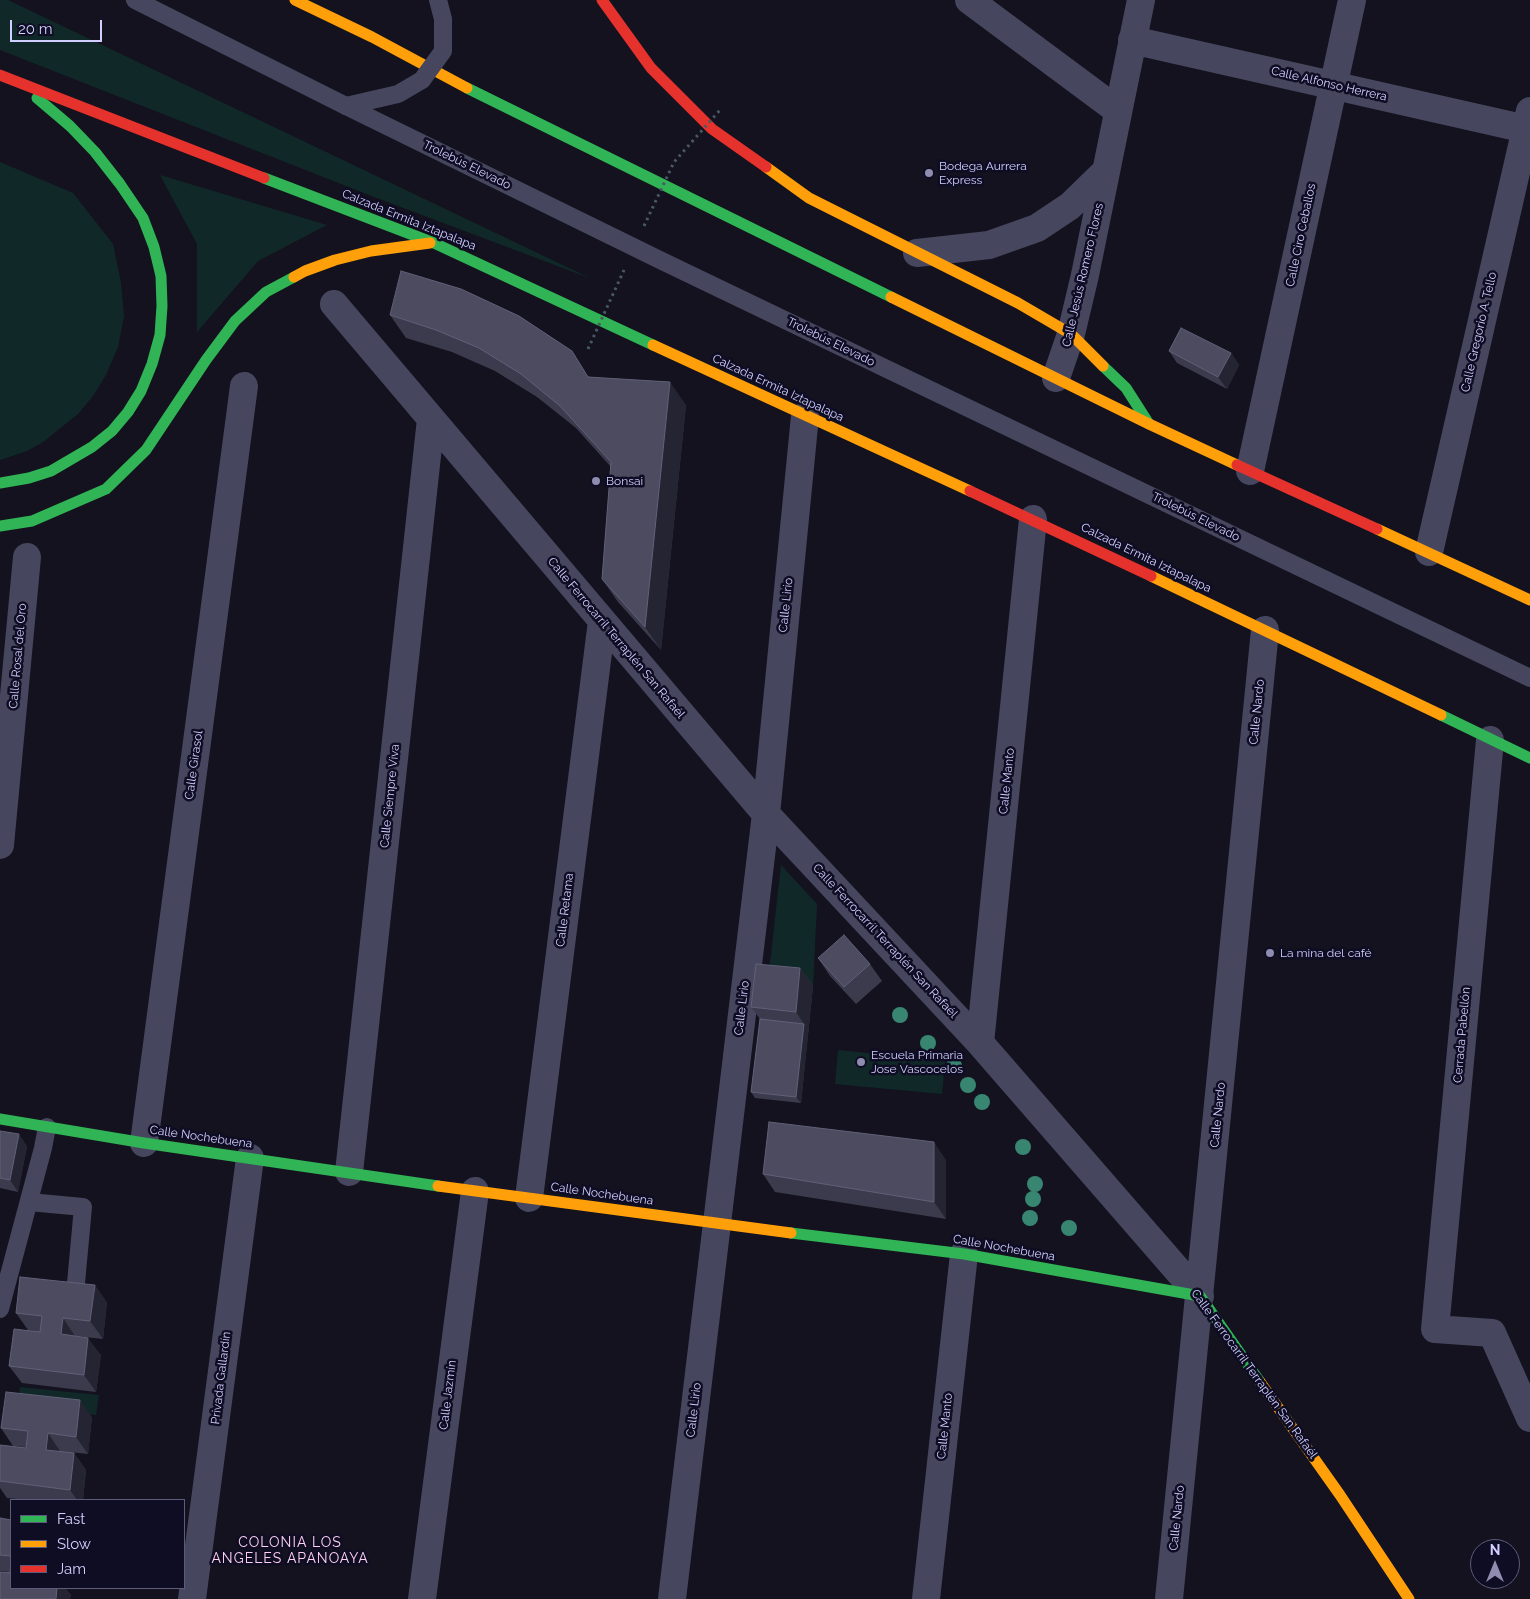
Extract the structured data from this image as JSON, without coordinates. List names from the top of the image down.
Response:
{
  "streets": {
    "main road": ["Calzada Ermita Iztapalapa", "Calle Ferrocarril Terraplén San Rafaél", "Calle Nochebuena"],
    "street": [
      "Calle Alfonso Herrera",
      "Calle Ciro Ceballos",
      "Calle Jesús Romero Flores",
      "Calle Gregorio A. Tello",
      "Calle Lirio",
      "Calle Rosal del Oro",
      "Calle Nardo",
      "Calle Girasol",
      "Calle Manto",
      "Calle Siempre Viva",
      "Calle Retama",
      "Cerrada Pabellón",
      "Privada Gallardín",
      "Calle Jazmín"
    ],
    "lane": ["Trolebús Elevado"]
  },
  "crossings": [
    ["Calle Alfonso Herrera", "Calle Ciro Ceballos"],
    ["Calle Alfonso Herrera", "Calle Jesús Romero Flores"],
    ["Calle Alfonso Herrera", "Calle Gregorio A. Tello"],
    ["Calzada Ermita Iztapalapa", "Calle Lirio"],
    ["Calzada Ermita Iztapalapa", "Calle Nardo"],
    ["Calzada Ermita Iztapalapa", "Calle Manto"],
    ["Calzada Ermita Iztapalapa", "Cerrada Pabellón"],
    ["Calle Lirio", "Calle Ferrocarril Terraplén San Rafaél"],
    ["Calle Lirio", "Calle Nochebuena"],
    ["Calle Ferrocarril Terraplén San Rafaél", "Calle Nardo"],
    ["Calle Ferrocarril Terraplén San Rafaél", "Calle Manto"],
    ["Calle Ferrocarril Terraplén San Rafaél", "Calle Siempre Viva"],
    ["Calle Ferrocarril Terraplén San Rafaél", "Calle Retama"],
    ["Calle Ferrocarril Terraplén San Rafaél", "Calle Nochebuena"],
    ["Calle Nardo", "Calle Nochebuena"],
    ["Calle Girasol", "Calle Nochebuena"],
    ["Calle Manto", "Calle Nochebuena"],
    ["Calle Siempre Viva", "Calle Nochebuena"],
    ["Calle Retama", "Calle Nochebuena"],
    ["Calle Nochebuena", "Privada Gallardín"],
    ["Calle Nochebuena", "Calle Jazmín"]
  ],
  "districts": ["COLONIA LOS ANGELES APANOAYA"],
  "places": [
    "Bodega Aurrera Express",
    "Bonsai",
    "La mina del café",
    "Escuela Primaria Jose Vascocelos"
  ],
  "legend": ["Fast", "Slow", "Jam"],
  "scale_bar": "20 m",
  "north": "top"
}
